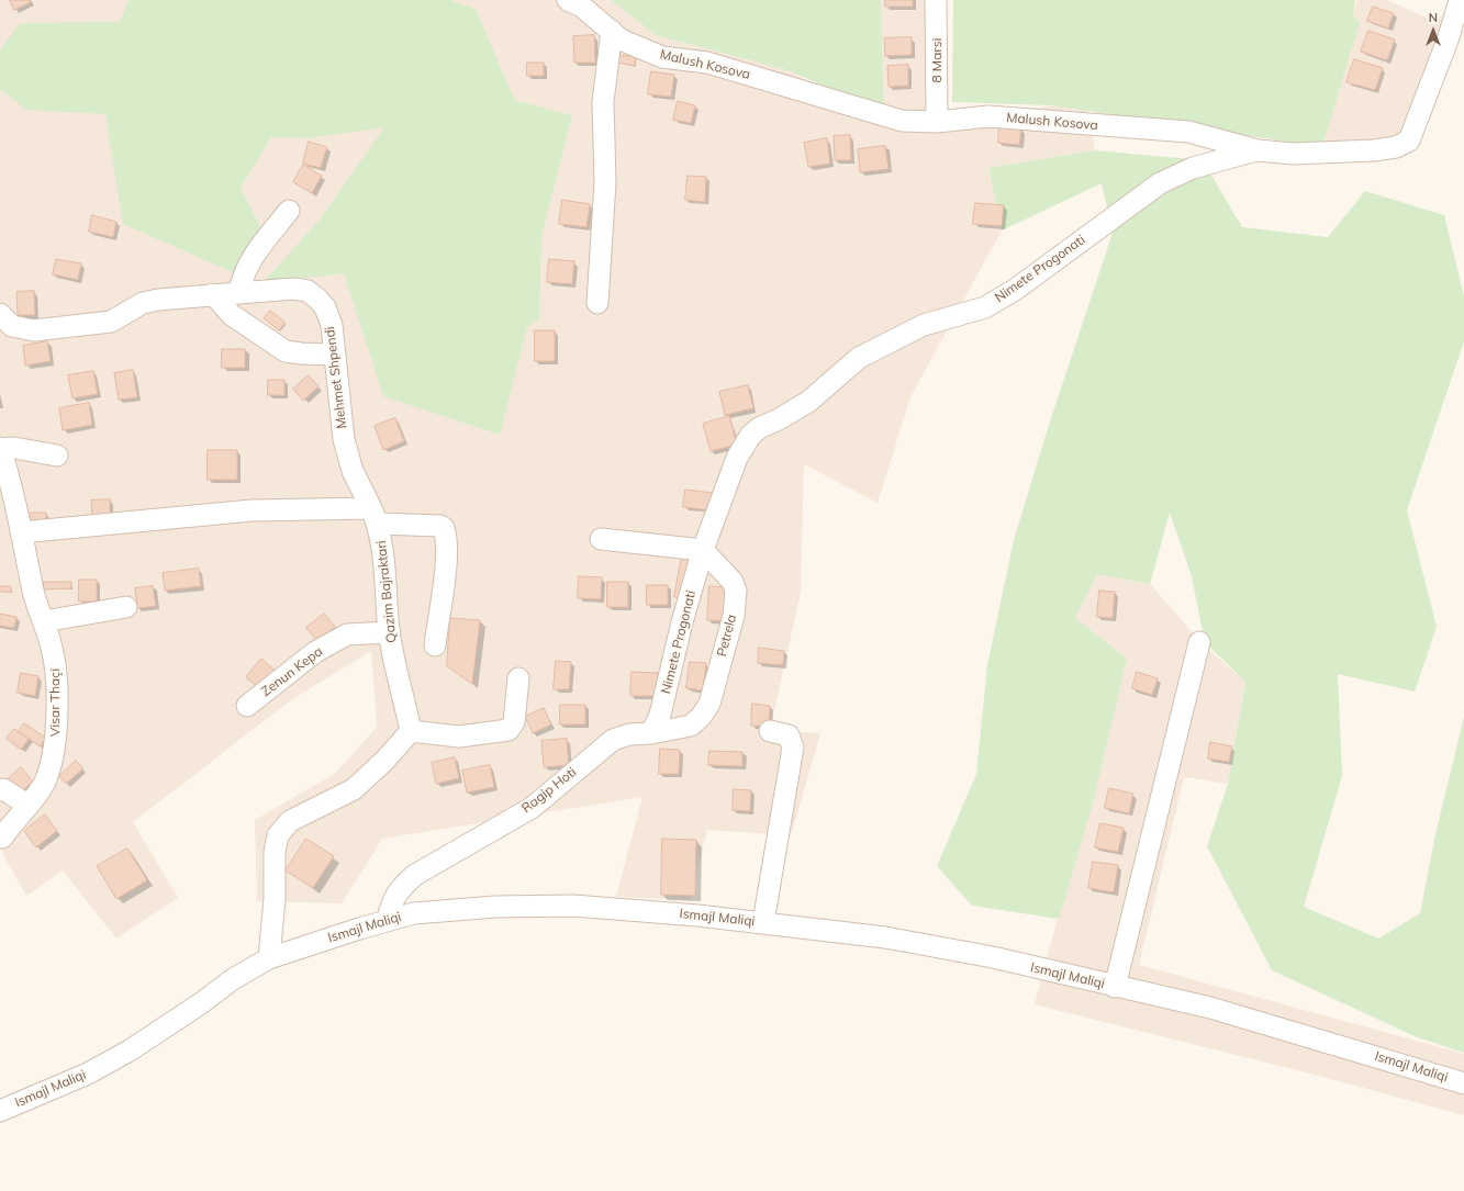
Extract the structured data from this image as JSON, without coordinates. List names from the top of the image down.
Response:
{
  "streets": {
    "street": [
      "8 Marsi",
      "Malush Kosova",
      "Nimete Progonati",
      "Mehmet Shpendi",
      "Qazim Bajraktari",
      "Petrela",
      "Zenun Kepa",
      "Visar Thaçi",
      "Ragip Hoti",
      "Ismajl Maliqi"
    ]
  },
  "crossings": [
    ["8 Marsi", "Malush Kosova"],
    ["Malush Kosova", "Nimete Progonati"],
    ["Nimete Progonati", "Petrela"],
    ["Nimete Progonati", "Ragip Hoti"],
    ["Mehmet Shpendi", "Qazim Bajraktari"],
    ["Qazim Bajraktari", "Zenun Kepa"],
    ["Petrela", "Ragip Hoti"],
    ["Ragip Hoti", "Ismajl Maliqi"]
  ],
  "north": "top"
}
